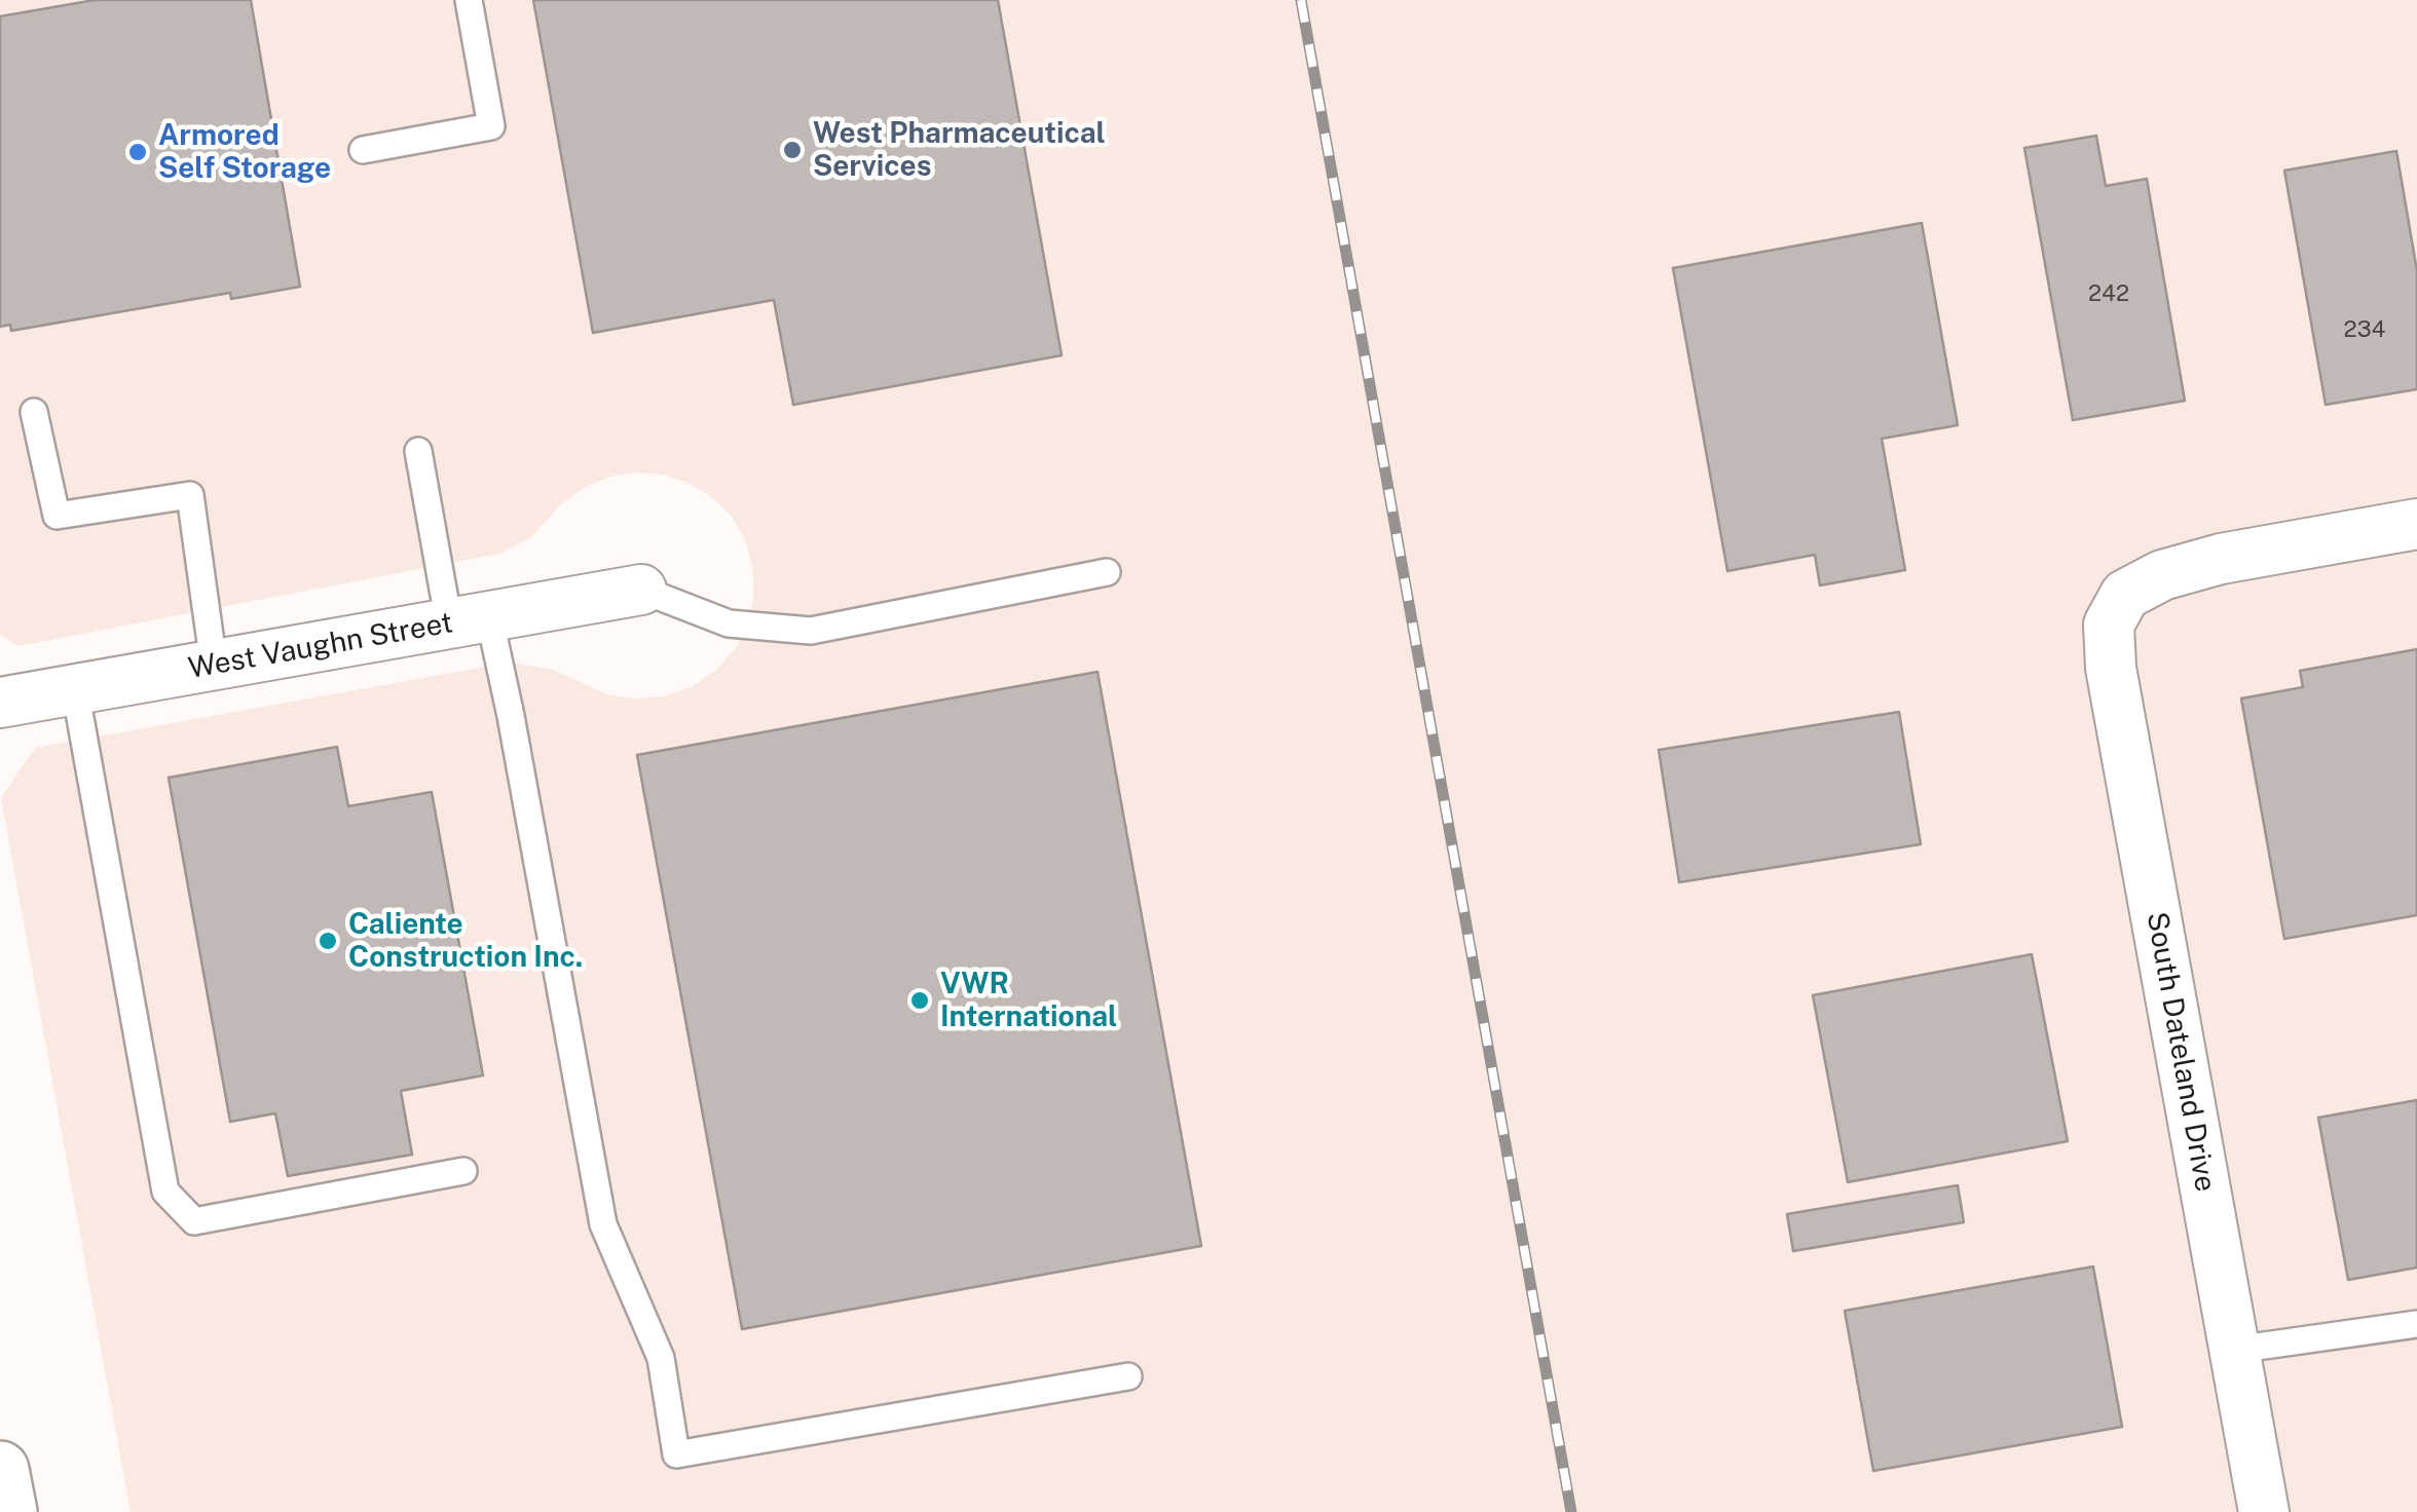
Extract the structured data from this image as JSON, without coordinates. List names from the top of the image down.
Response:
{
  "streets": {
    "street": ["West Vaughn Street", "South Dateland Drive"]
  },
  "places": [
    "West Pharmaceutical Services",
    "Armored Self Storage",
    "Caliente Construction Inc.",
    "VWR International"
  ],
  "house_numbers": ["242", "234"]
}
